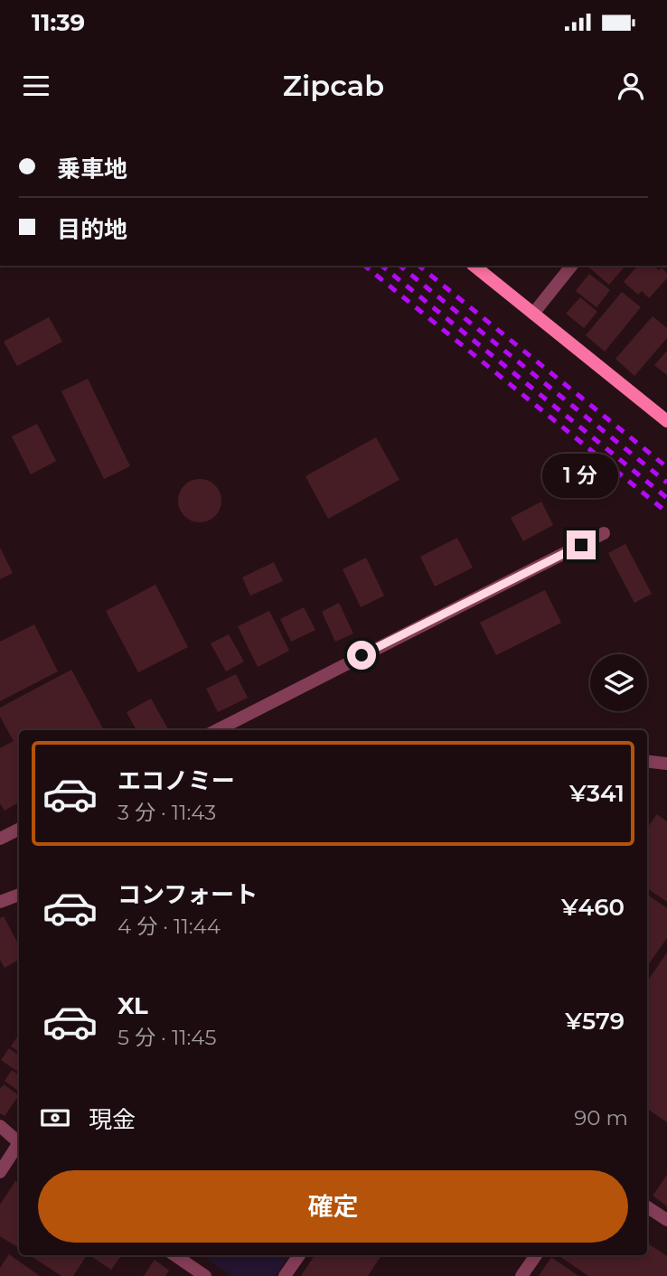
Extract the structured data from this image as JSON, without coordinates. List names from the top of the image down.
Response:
{
  "page": {
    "status": "11:39",
    "header": "Zipcab",
    "banner": ["乗車地", "目的地"],
    "bubble": "1 分",
    "list": [
      {
        "name": "エコノミー",
        "note": "3 分 · 11:43",
        "value": "¥341"
      },
      {
        "name": "コンフォート",
        "note": "4 分 · 11:44",
        "value": "¥460"
      },
      {
        "name": "XL",
        "note": "5 分 · 11:45",
        "value": "¥579"
      }
    ],
    "pay": ["現金", "90 m"],
    "buttons": "確定"
  }
}
